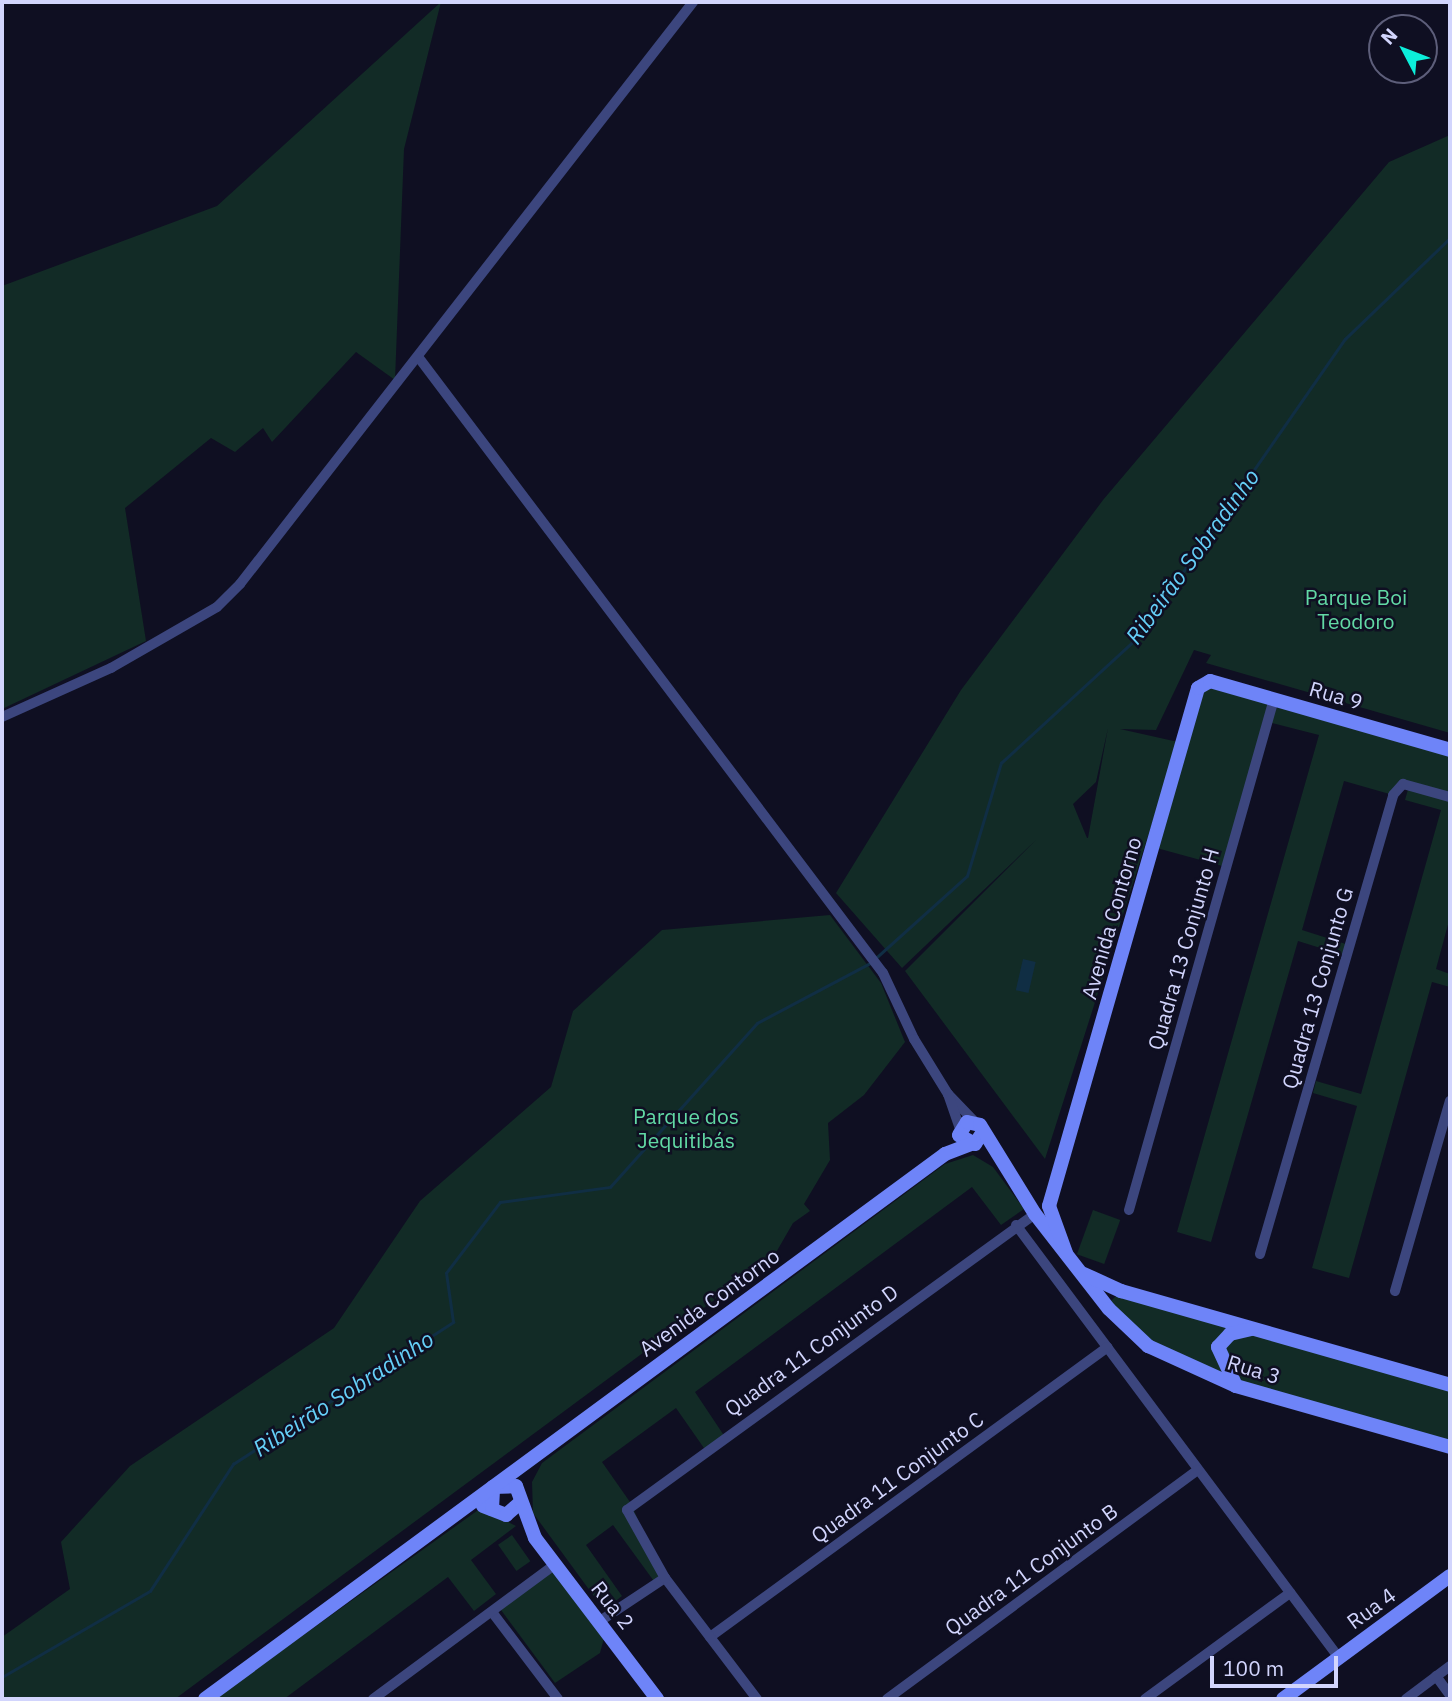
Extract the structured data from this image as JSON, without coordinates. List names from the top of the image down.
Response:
{
  "streets": {
    "main road": [
      "Rua 9",
      "Avenida Contorno",
      "Rua 3",
      "Rua 2",
      "Rua 4"
    ],
    "street": [
      "Quadra 13 Conjunto H",
      "Quadra 13 Conjunto G",
      "Quadra 11 Conjunto D",
      "Quadra 11 Conjunto C",
      "Quadra 11 Conjunto B"
    ]
  },
  "crossings": [
    ["Rua 9", "Avenida Contorno"],
    ["Rua 9", "Quadra 13 Conjunto H"],
    ["Avenida Contorno", "Quadra 11 Conjunto D"],
    ["Avenida Contorno", "Rua 3"],
    ["Quadra 11 Conjunto D", "Rua 3"]
  ],
  "water": ["Ribeirão Sobradinho"],
  "parks": ["Parque Boi Teodoro", "Parque dos Jequitibás"],
  "scale_bar": "100 m",
  "north": "top left"
}
